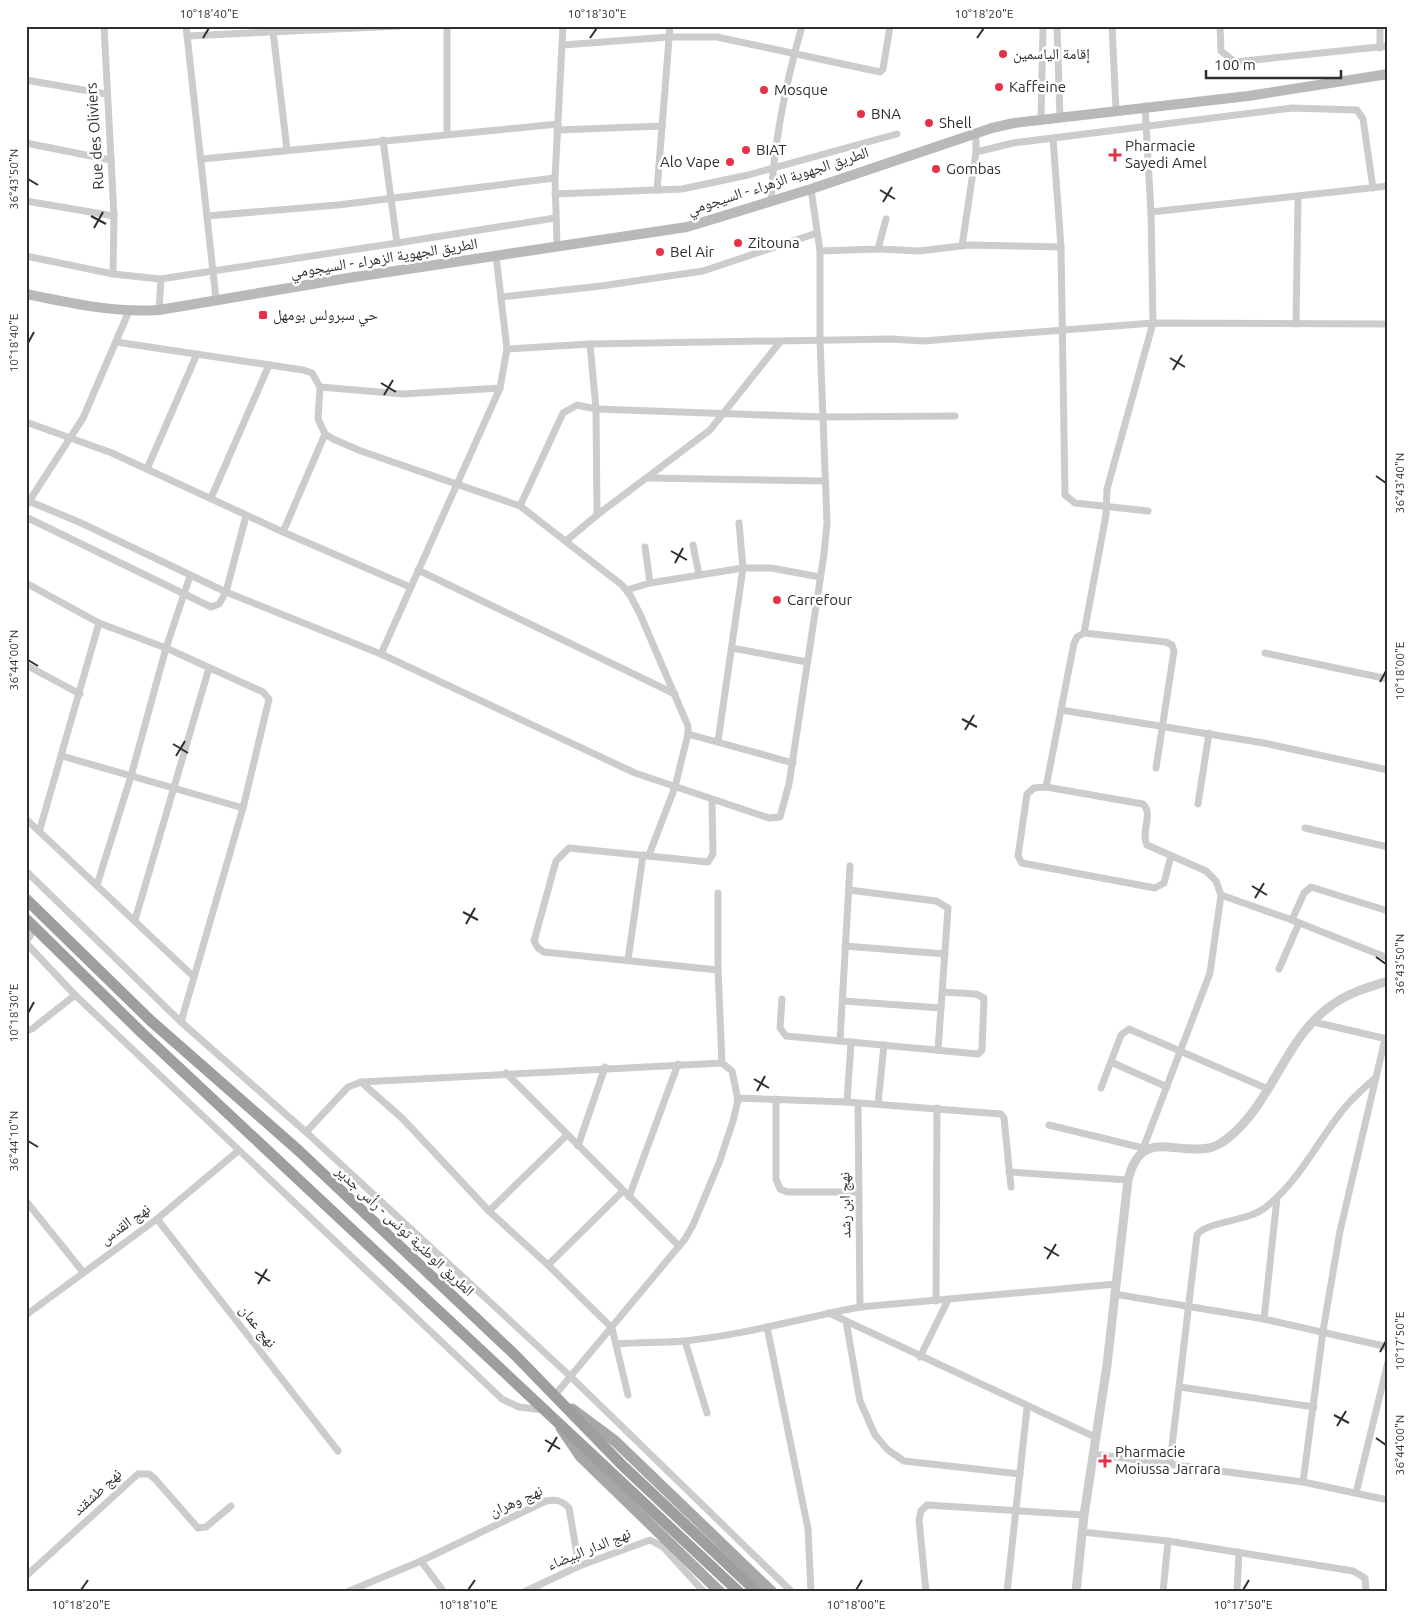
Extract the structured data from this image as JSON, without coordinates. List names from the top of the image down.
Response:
{
  "streets": {
    "highway": ["الطريق الوطنية تونس - رأس جدير"],
    "main road": ["الطريق الجهوية الزهراء - السيجومي"],
    "street": [
      "Rue des Oliviers",
      "نهج ابن رشد",
      "نهج القدس",
      "نهج عمان",
      "نهج طشقند",
      "نهج وهران",
      "نهج الدار البيضاء"
    ]
  },
  "crossings": [
    ["نهج القدس", "نهج عمان"],
    ["نهج وهران", "نهج الدار البيضاء"]
  ],
  "places": {
    "other": [
      "إقامة الياسمين",
      "Kaffeine",
      "Mosque",
      "BNA",
      "Shell",
      "BIAT",
      "Alo Vape",
      "Gombas",
      "Zitouna",
      "Bel Air",
      "Carrefour"
    ],
    "health": ["Pharmacie Sayedi Amel", "Pharmacie Moiussa Jarrara"],
    "transit": ["حي سبرولس بومهل"]
  },
  "scale_bar": "100 m",
  "coordinates": [
    "10°18'40\"E",
    "10°18'30\"E",
    "10°18'20\"E",
    "36°43'50\"N",
    "36°43'40\"N",
    "36°44'00\"N",
    "10°18'00\"E",
    "36°44'10\"N",
    "10°17'50\"E",
    "10°18'10\"E"
  ]
}
